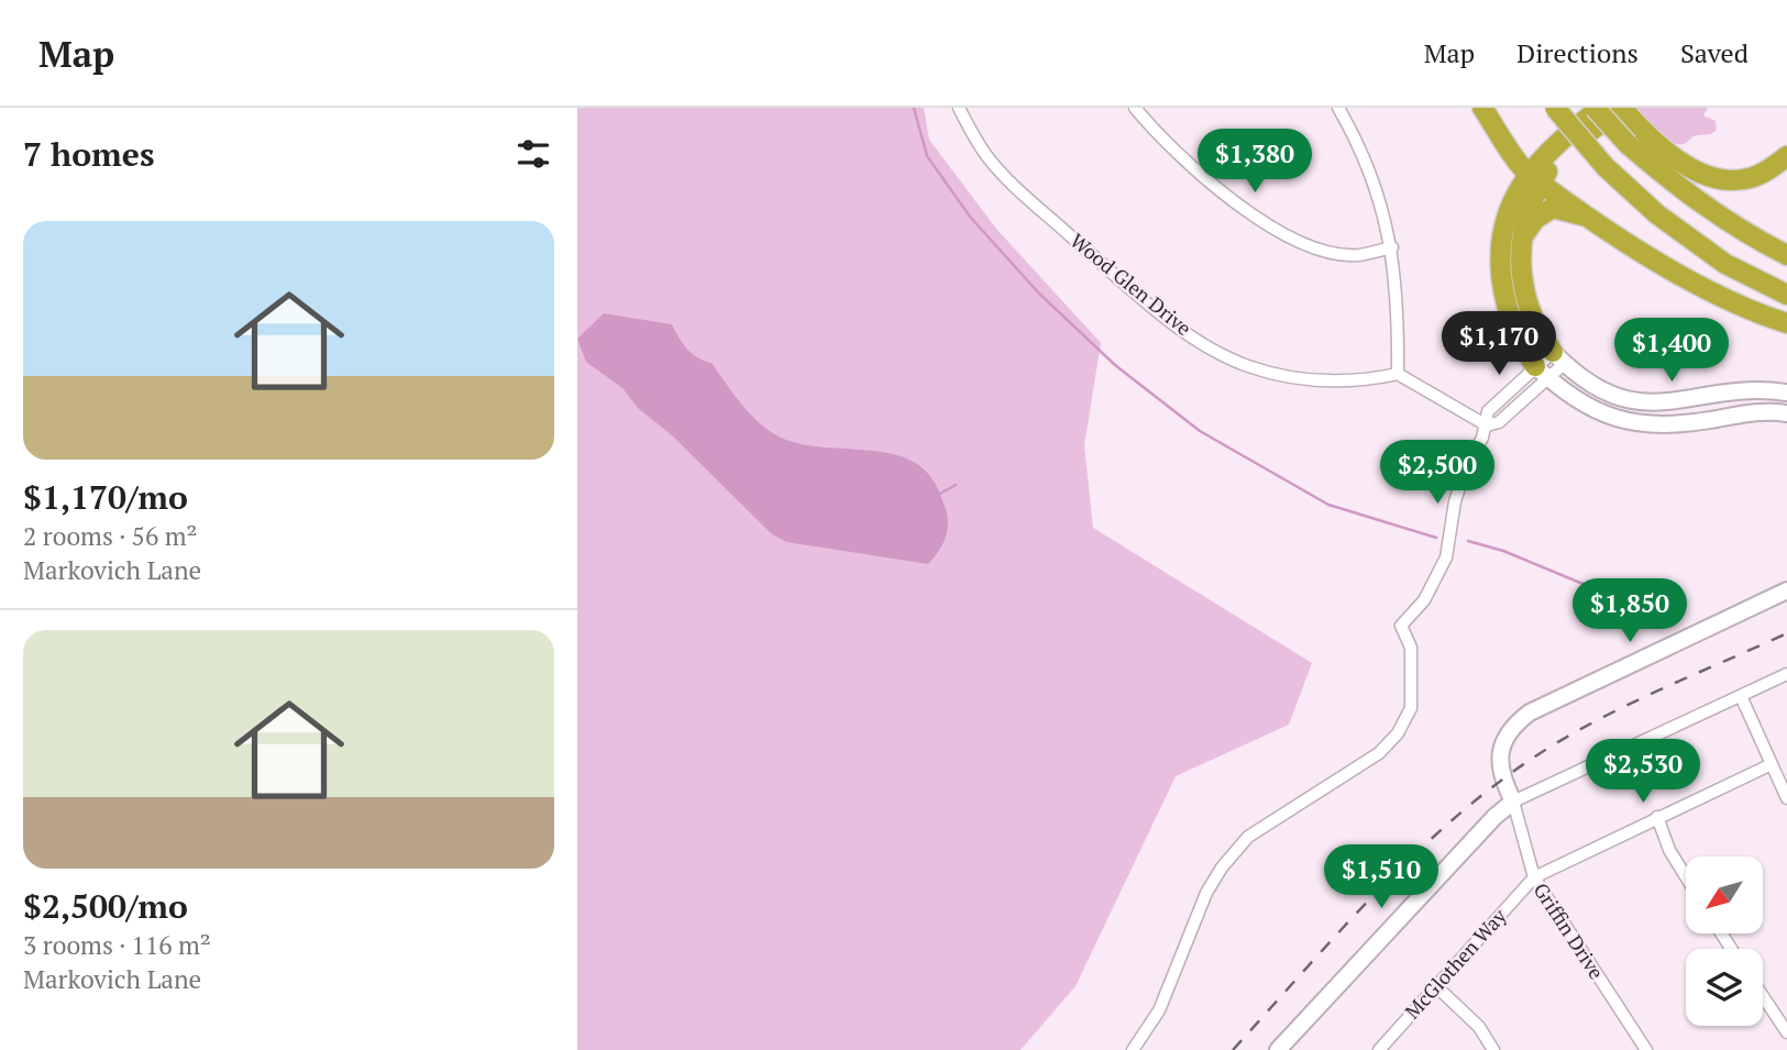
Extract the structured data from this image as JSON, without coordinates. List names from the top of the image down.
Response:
{
  "streets": {
    "street": ["Wood Glen Drive", "Griffin Drive", "McGlothen Way"]
  },
  "crossings": [
    ["Griffin Drive", "McGlothen Way"]
  ],
  "north": "bottom left",
  "page": {
    "header": "Map",
    "nav": ["Map", "Directions", "Saved"],
    "heading": "7 homes",
    "price": [
      "$1,380",
      "$1,170",
      "$1,400",
      "$2,500",
      "$1,850",
      "$2,530",
      "$1,510"
    ],
    "list": [
      {
        "name": "$1,170/mo",
        "note": "2 rooms · 56 m² · Markovich Lane"
      },
      {
        "name": "$2,500/mo",
        "note": "3 rooms · 116 m² · Markovich Lane"
      }
    ]
  }
}
